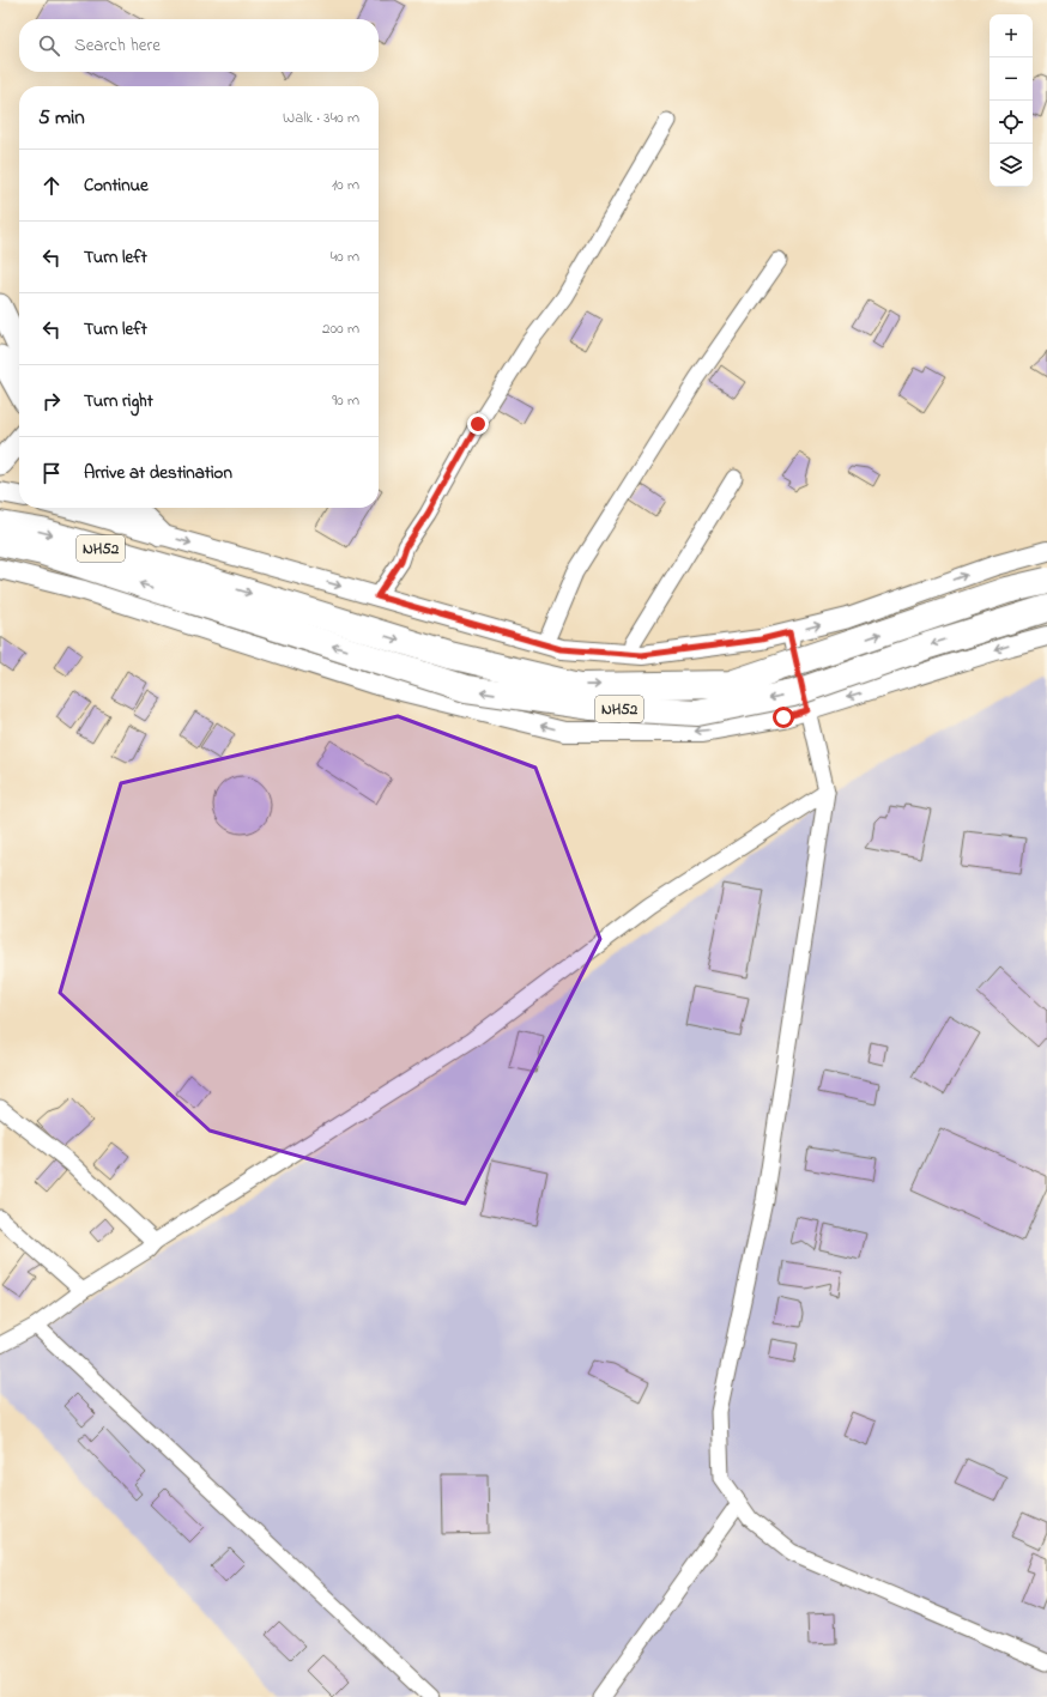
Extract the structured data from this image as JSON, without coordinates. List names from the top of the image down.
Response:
{
  "streets": {
    "highway": ["NH52"]
  },
  "page": {
    "map_buttons": ["+", "−"],
    "search": "Search here",
    "heading": ["5 min", "Walk · 340 m"],
    "list": [
      ["Continue", "10 m"],
      ["Turn left", "40 m"],
      ["Turn left", "200 m"],
      ["Turn right", "90 m"],
      "Arrive at destination"
    ]
  }
}
